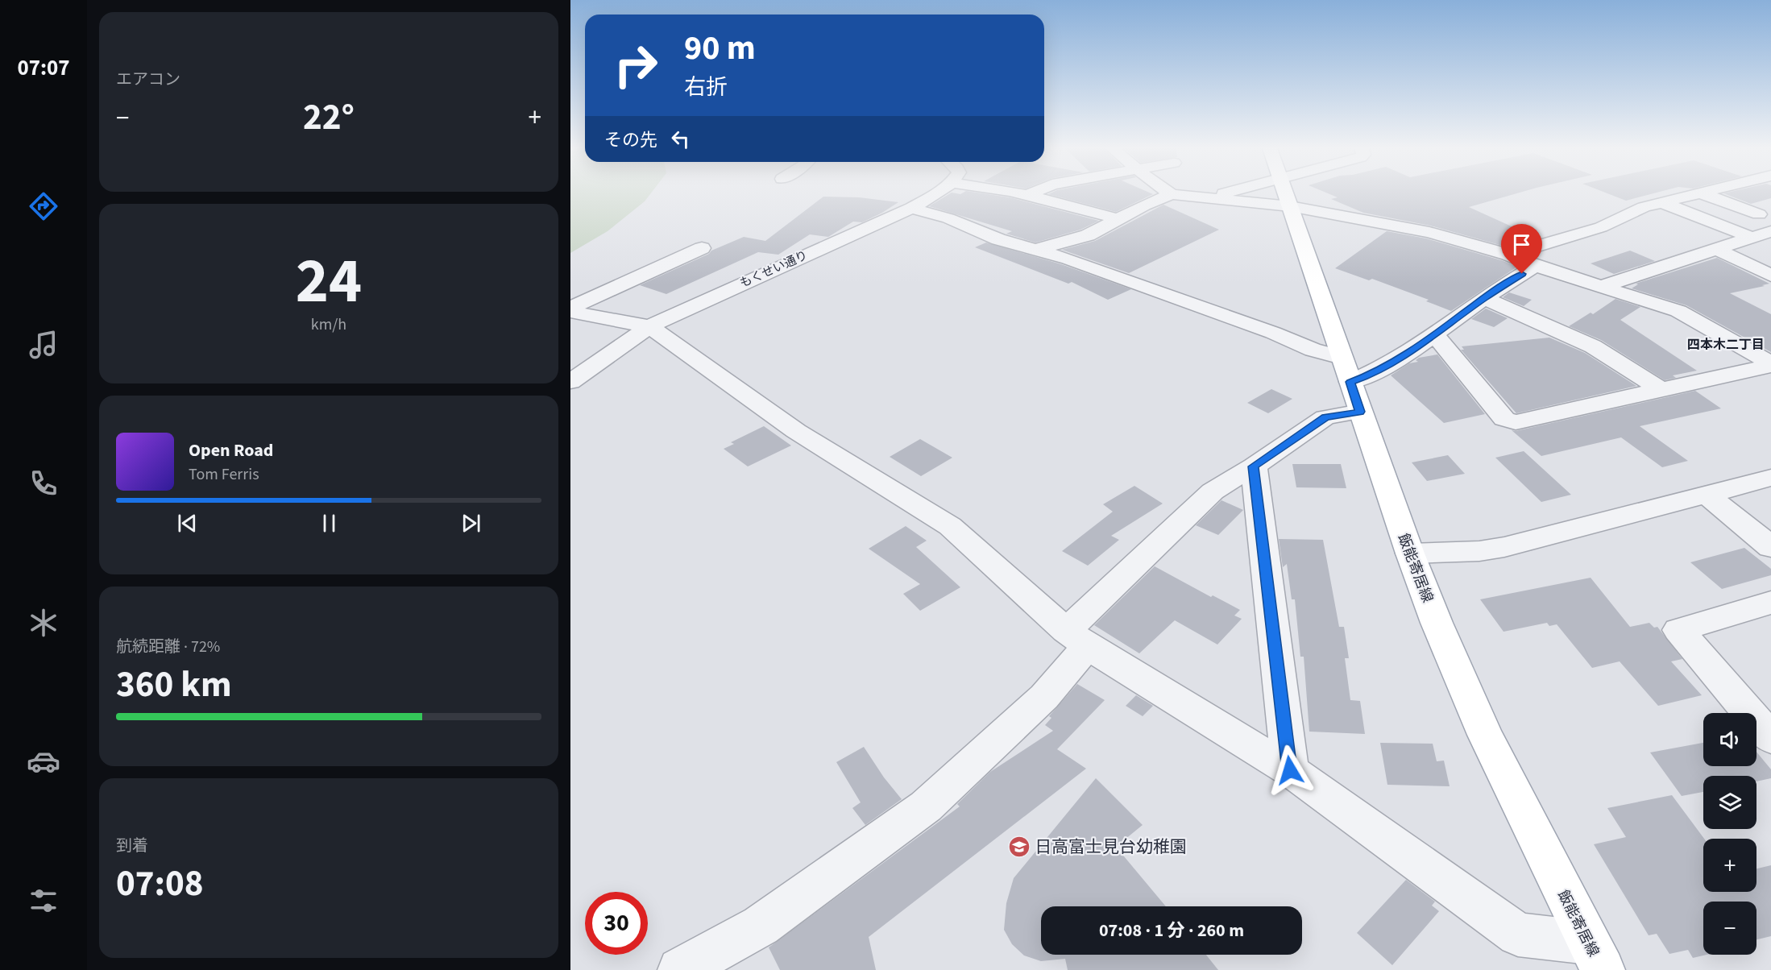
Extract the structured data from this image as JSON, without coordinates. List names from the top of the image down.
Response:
{
  "streets": {
    "main road": ["飯能寄居線"],
    "street": ["もくせい通り"]
  },
  "districts": ["四本木二丁目"],
  "places": {
    "school or university": ["日高富士見台幼稚園"]
  },
  "page": {
    "tabs": "07:07",
    "tile": [
      "エアコン",
      ["24", "km/h"],
      ["航続距離 · 72%", "360 km"],
      ["到着", "07:08"]
    ],
    "turn": ["90 m", "右折"],
    "heat": ["−", "22°", "+"],
    "then": "その先",
    "song": ["Open Road", "Tom Ferris"],
    "map_buttons": ["+", "−"],
    "limit": "30",
    "trip": "07:08 · 1 分 · 260 m"
  }
}
